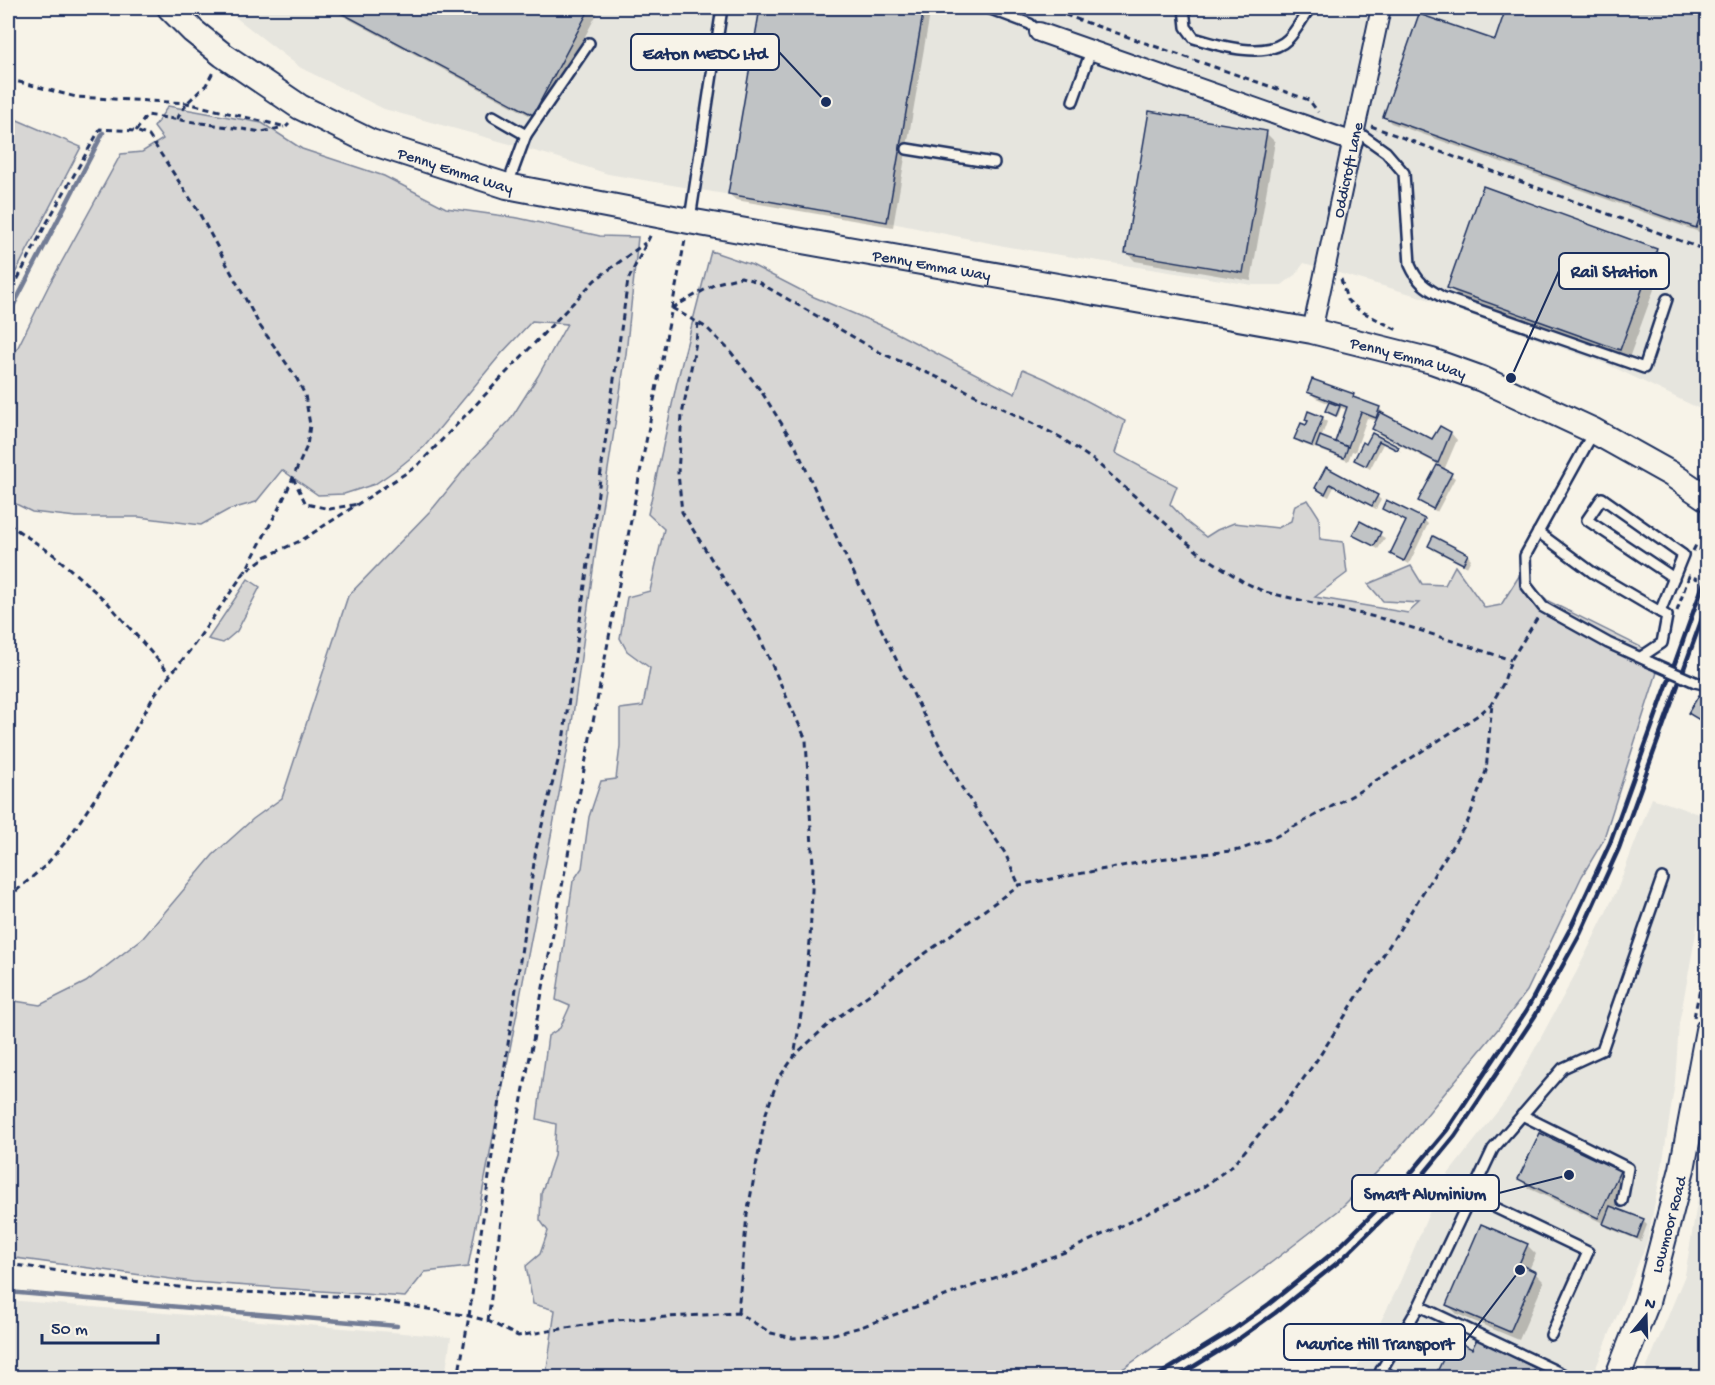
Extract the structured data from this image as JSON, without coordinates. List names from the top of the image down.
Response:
{
  "streets": {
    "main road": ["Penny Emma Way", "Lowmoor Road"],
    "street": ["Oddicroft Lane"]
  },
  "crossings": [
    ["Penny Emma Way", "Oddicroft Lane"]
  ],
  "places": [
    "Eaton MEDC Ltd",
    "Rail Station",
    "Smart Aluminium",
    "Maurice Hill Transport"
  ],
  "scale_bar": "50 m",
  "north": "top"
}
